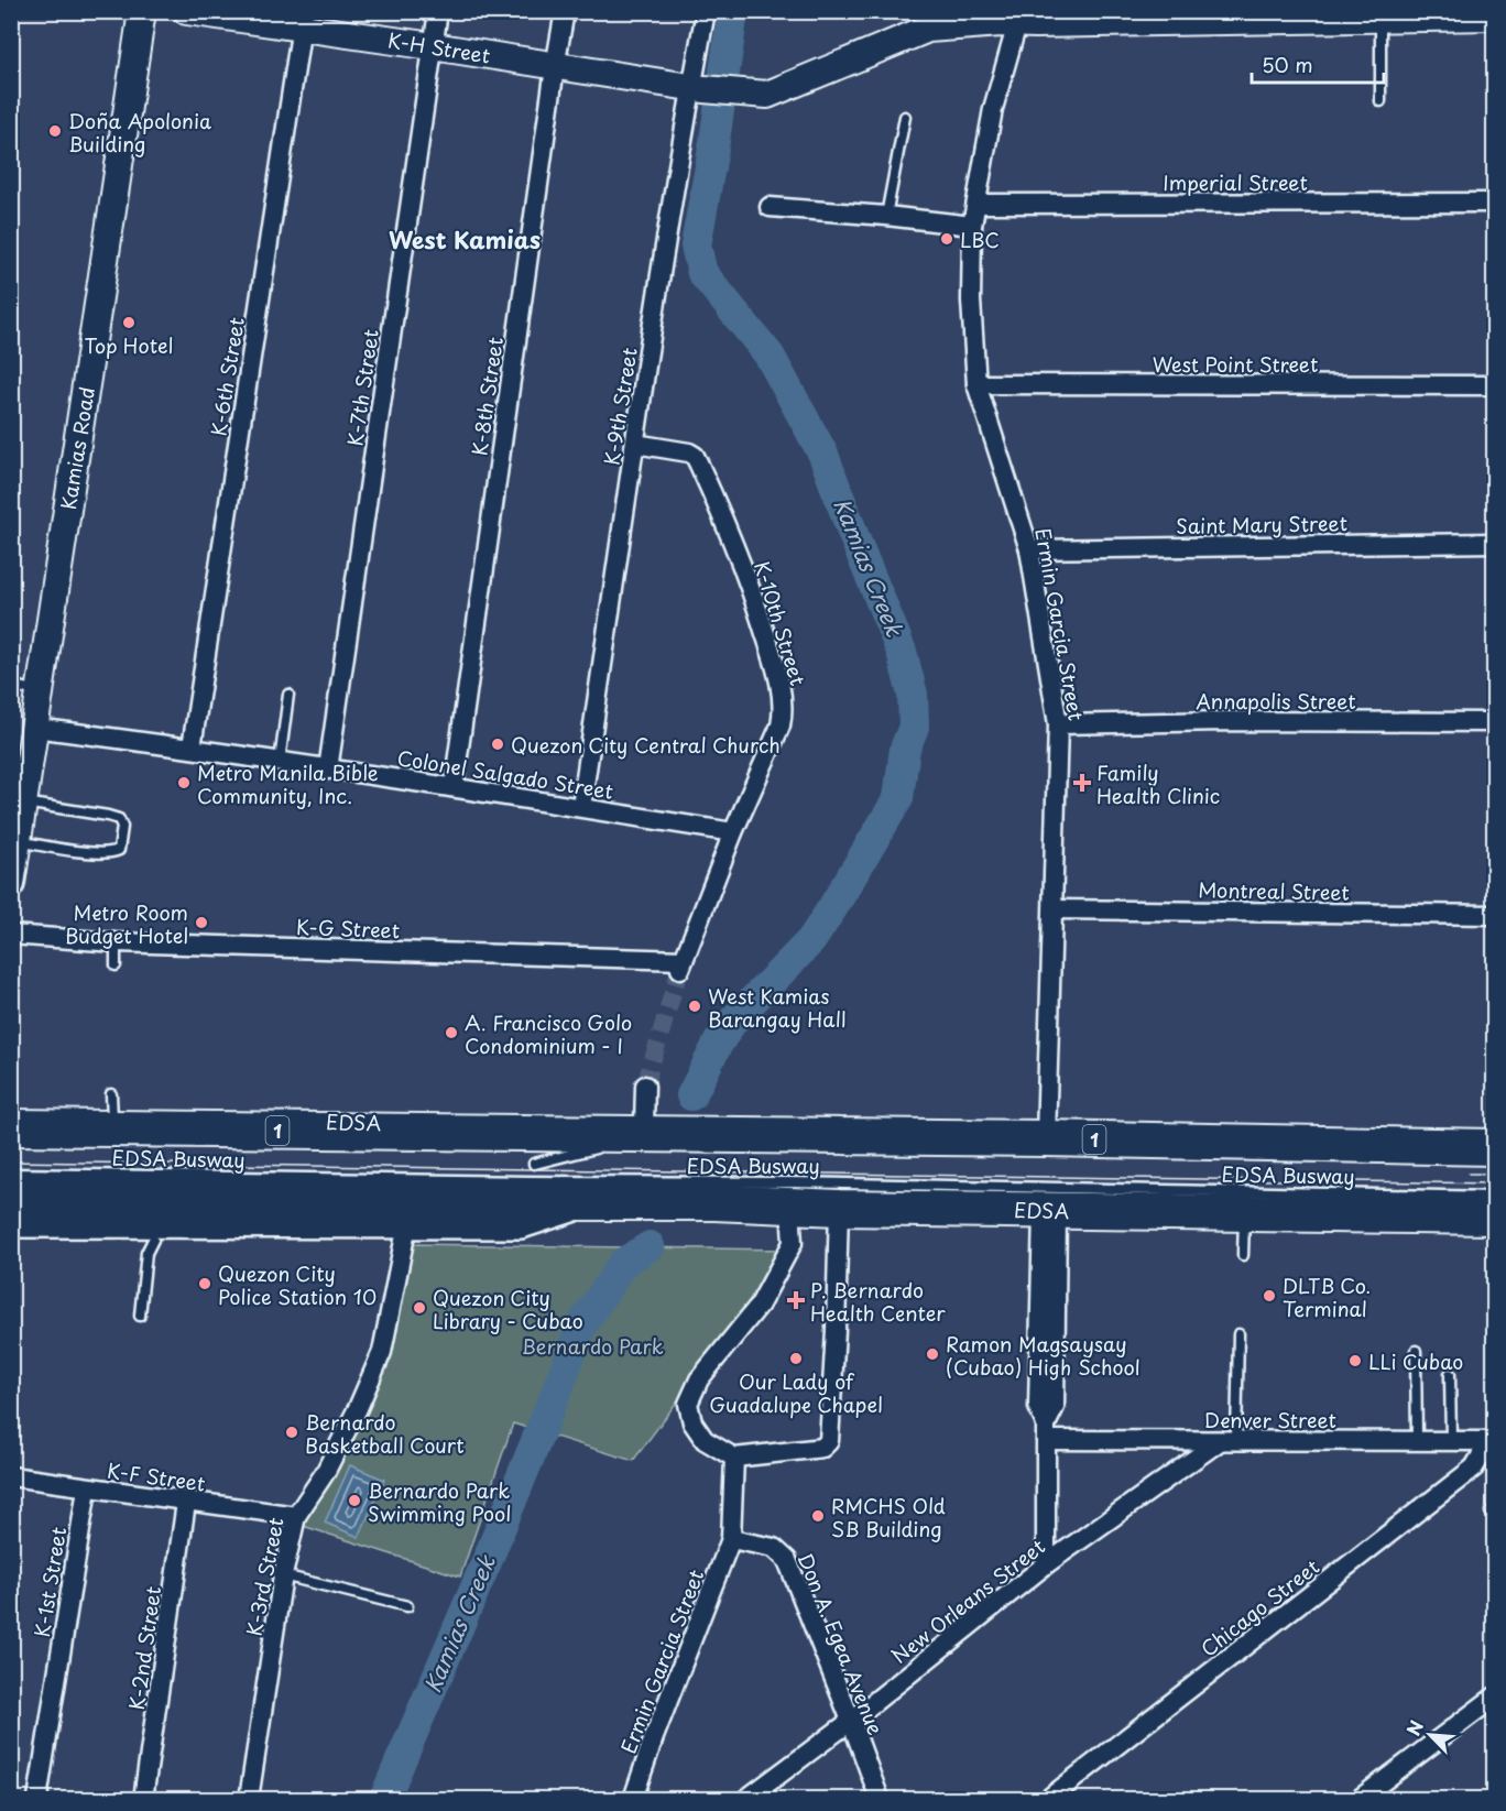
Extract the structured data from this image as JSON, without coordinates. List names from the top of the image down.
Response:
{
  "streets": {
    "highway": ["EDSA", "1"],
    "street": [
      "K-H Street",
      "Imperial Street",
      "West Point Street",
      "K-6th Street",
      "K-7th Street",
      "K-8th Street",
      "K-9th Street",
      "Kamias Road",
      "Saint Mary Street",
      "K-10th Street",
      "Ermin Garcia Street",
      "Annapolis Street",
      "Colonel Salgado Street",
      "Montreal Street",
      "K-G Street",
      "Denver Street",
      "K-F Street",
      "K-3rd Street",
      "K-1st Street",
      "New Orleans Street",
      "Chicago Street",
      "Don A. Egea Avenue",
      "K-2nd Street"
    ],
    "lane": ["EDSA Busway"]
  },
  "crossings": [
    ["K-H Street", "K-6th Street"],
    ["K-H Street", "K-7th Street"],
    ["K-H Street", "K-8th Street"],
    ["K-H Street", "K-9th Street"],
    ["K-H Street", "Ermin Garcia Street"],
    ["Imperial Street", "Ermin Garcia Street"],
    ["West Point Street", "Ermin Garcia Street"],
    ["K-6th Street", "Colonel Salgado Street"],
    ["K-7th Street", "Colonel Salgado Street"],
    ["K-8th Street", "Colonel Salgado Street"],
    ["K-9th Street", "K-10th Street"],
    ["K-9th Street", "Colonel Salgado Street"],
    ["Kamias Road", "Colonel Salgado Street"],
    ["Saint Mary Street", "Ermin Garcia Street"],
    ["K-10th Street", "Colonel Salgado Street"],
    ["K-10th Street", "K-G Street"],
    ["Ermin Garcia Street", "Annapolis Street"],
    ["Ermin Garcia Street", "Montreal Street"],
    ["Ermin Garcia Street", "EDSA"],
    ["Ermin Garcia Street", "Don A. Egea Avenue"],
    ["EDSA", "EDSA Busway"],
    ["EDSA", "K-3rd Street"],
    ["Denver Street", "New Orleans Street"],
    ["Denver Street", "Chicago Street"],
    ["K-F Street", "K-3rd Street"],
    ["K-F Street", "K-1st Street"],
    ["K-F Street", "K-2nd Street"],
    ["New Orleans Street", "Don A. Egea Avenue"]
  ],
  "districts": ["West Kamias"],
  "water": ["Kamias Creek"],
  "parks": ["Bernardo Park"],
  "places": {
    "other": [
      "Doña Apolonia Building",
      "LBC",
      "Top Hotel",
      "Quezon City Central Church",
      "Metro Manila Bible Community, Inc.",
      "Metro Room Budget Hotel",
      "West Kamias Barangay Hall",
      "A. Francisco Golo Condominium - I",
      "Quezon City Police Station 10",
      "DLTB Co. Terminal",
      "Quezon City Library - Cubao",
      "Ramon Magsaysay (Cubao) High School",
      "Our Lady of Guadalupe Chapel",
      "LLi Cubao",
      "Bernardo Basketball Court",
      "Bernardo Park Swimming Pool",
      "RMCHS Old SB Building"
    ],
    "health": ["Family Health Clinic", "P. Bernardo Health Center"]
  },
  "scale_bar": "50 m",
  "north": "top left"
}
